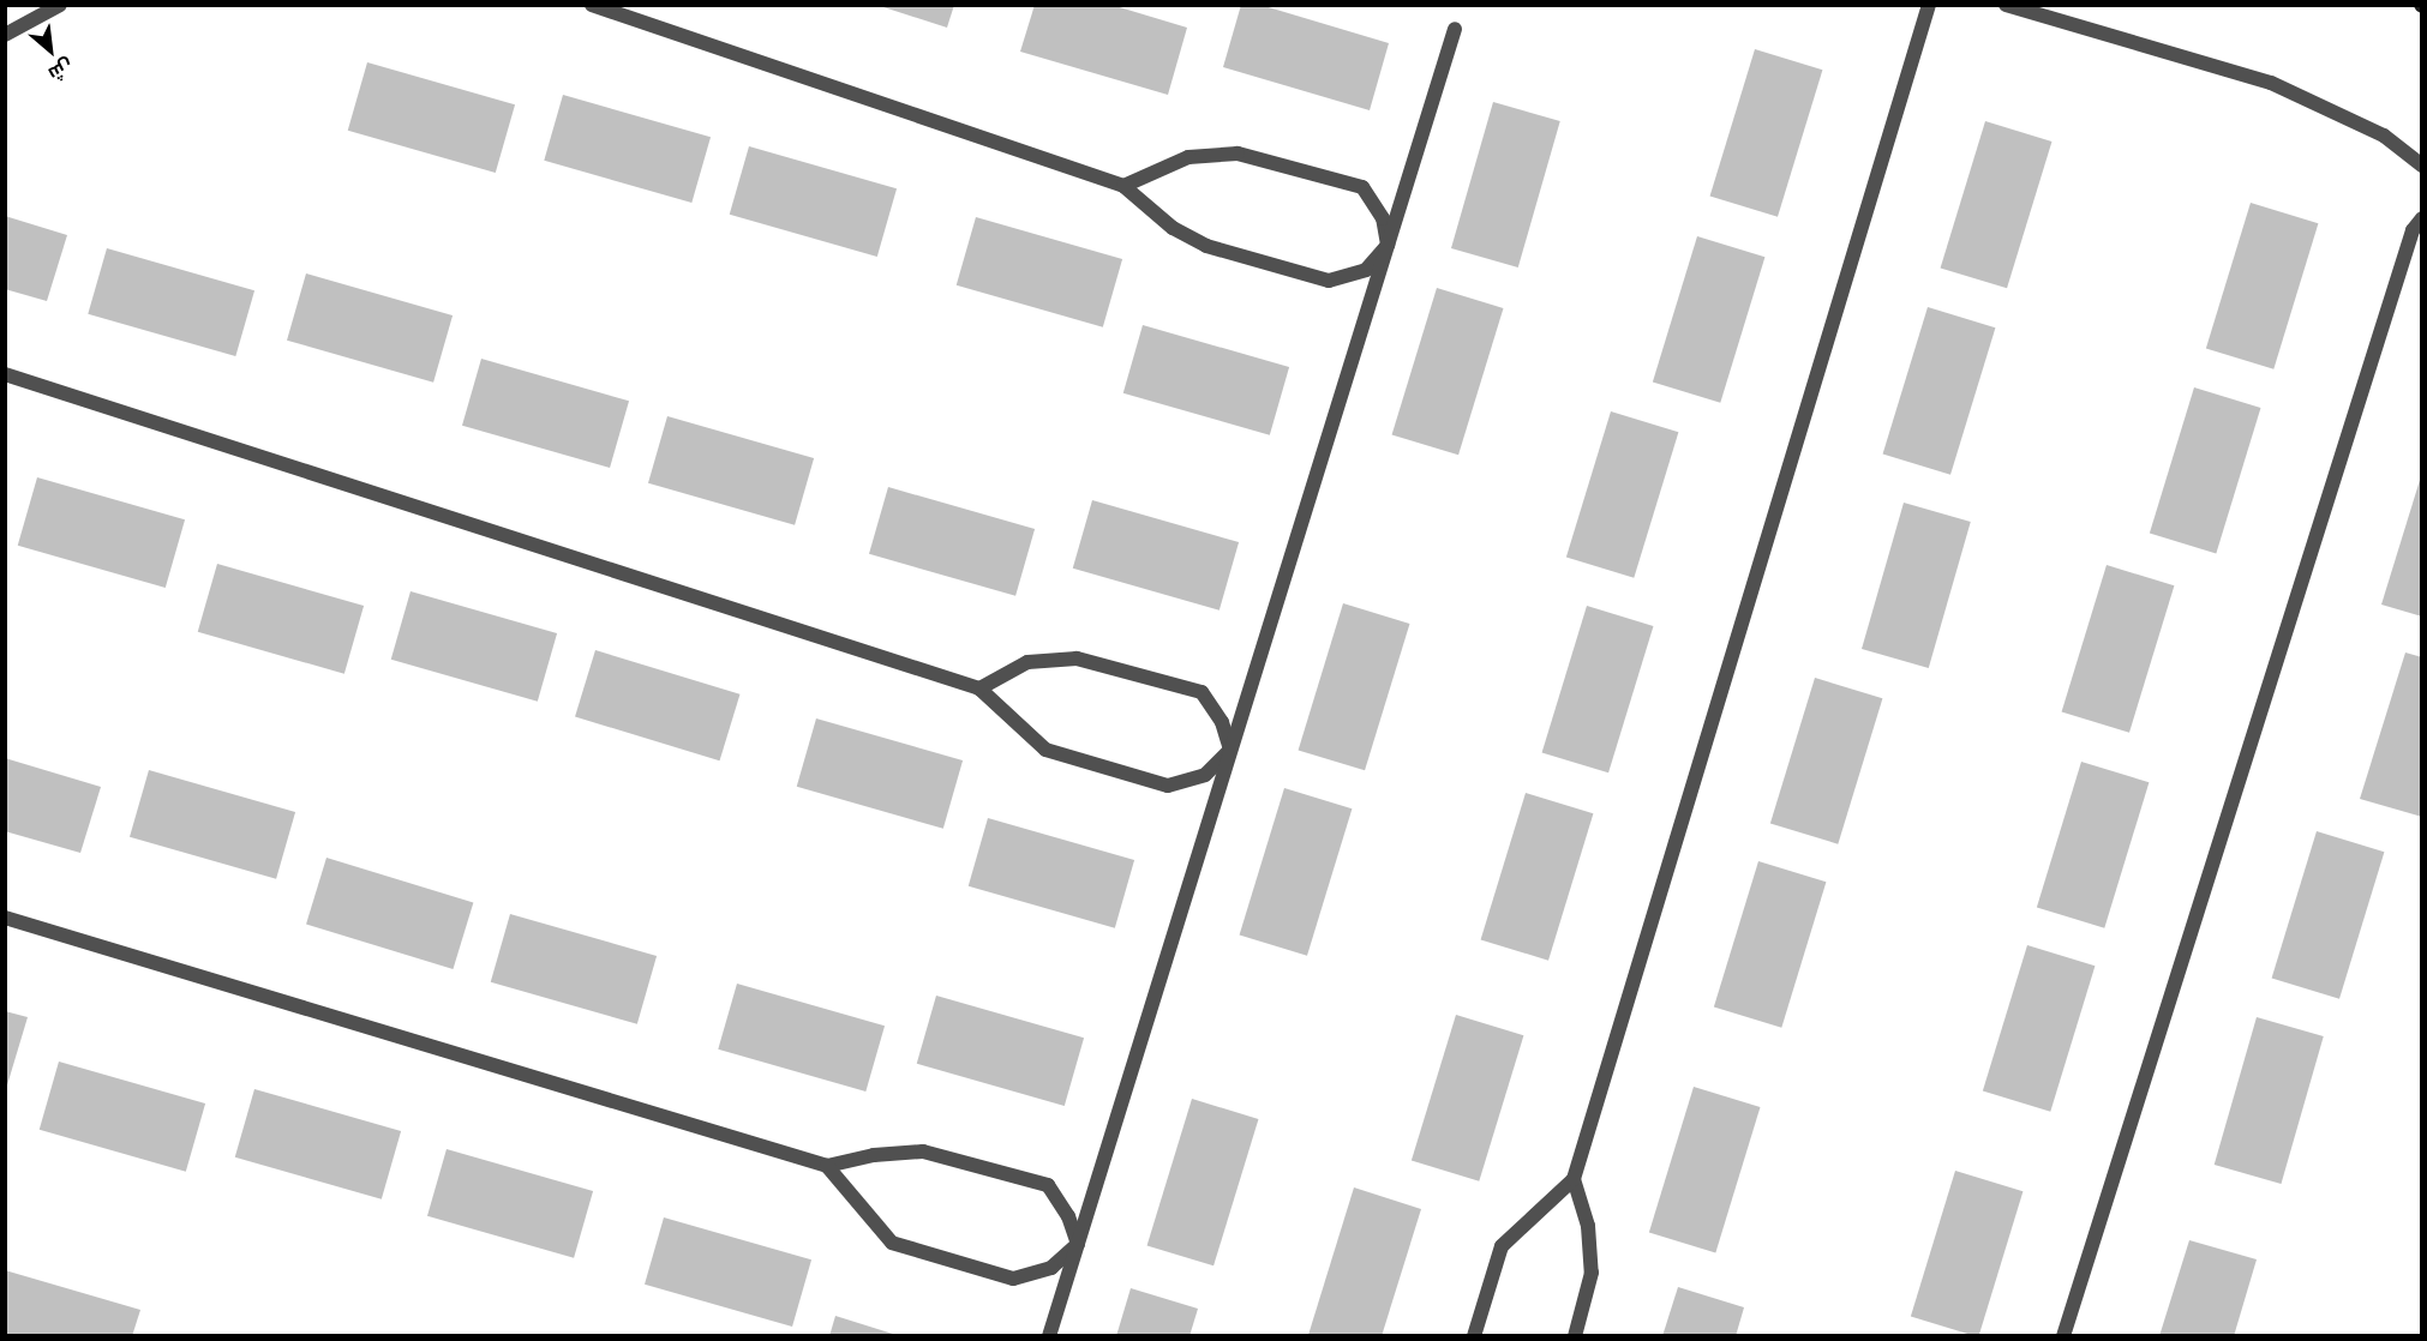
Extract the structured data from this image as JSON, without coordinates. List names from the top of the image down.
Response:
{
  "north": "bottom right"
}
